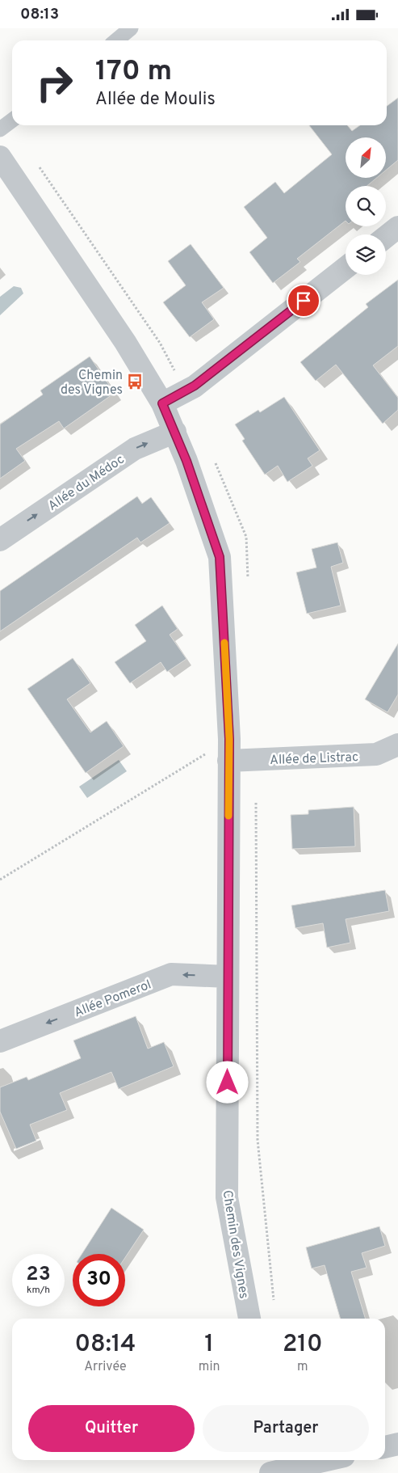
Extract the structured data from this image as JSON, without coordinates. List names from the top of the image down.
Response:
{
  "streets": {
    "street": [
      "Allée du Médoc",
      "Allée de Listrac",
      "Allée Pomerol",
      "Chemin des Vignes"
    ]
  },
  "crossings": [
    ["Allée du Médoc", "Chemin des Vignes"],
    ["Allée de Listrac", "Chemin des Vignes"],
    ["Allée Pomerol", "Chemin des Vignes"]
  ],
  "one_way": ["Allée du Médoc", "Allée Pomerol"],
  "places": {
    "bus stop": ["Chemin des Vignes"]
  },
  "north": "top right",
  "page": {
    "status": "08:13",
    "turn": ["170 m", "Allée de Moulis"],
    "speed": "23 km/h",
    "limit": "30",
    "eta": [
      "08:14",
      "Arrivée",
      "1",
      "min",
      "210",
      "m"
    ],
    "buttons": ["Quitter", "Partager"]
  }
}
